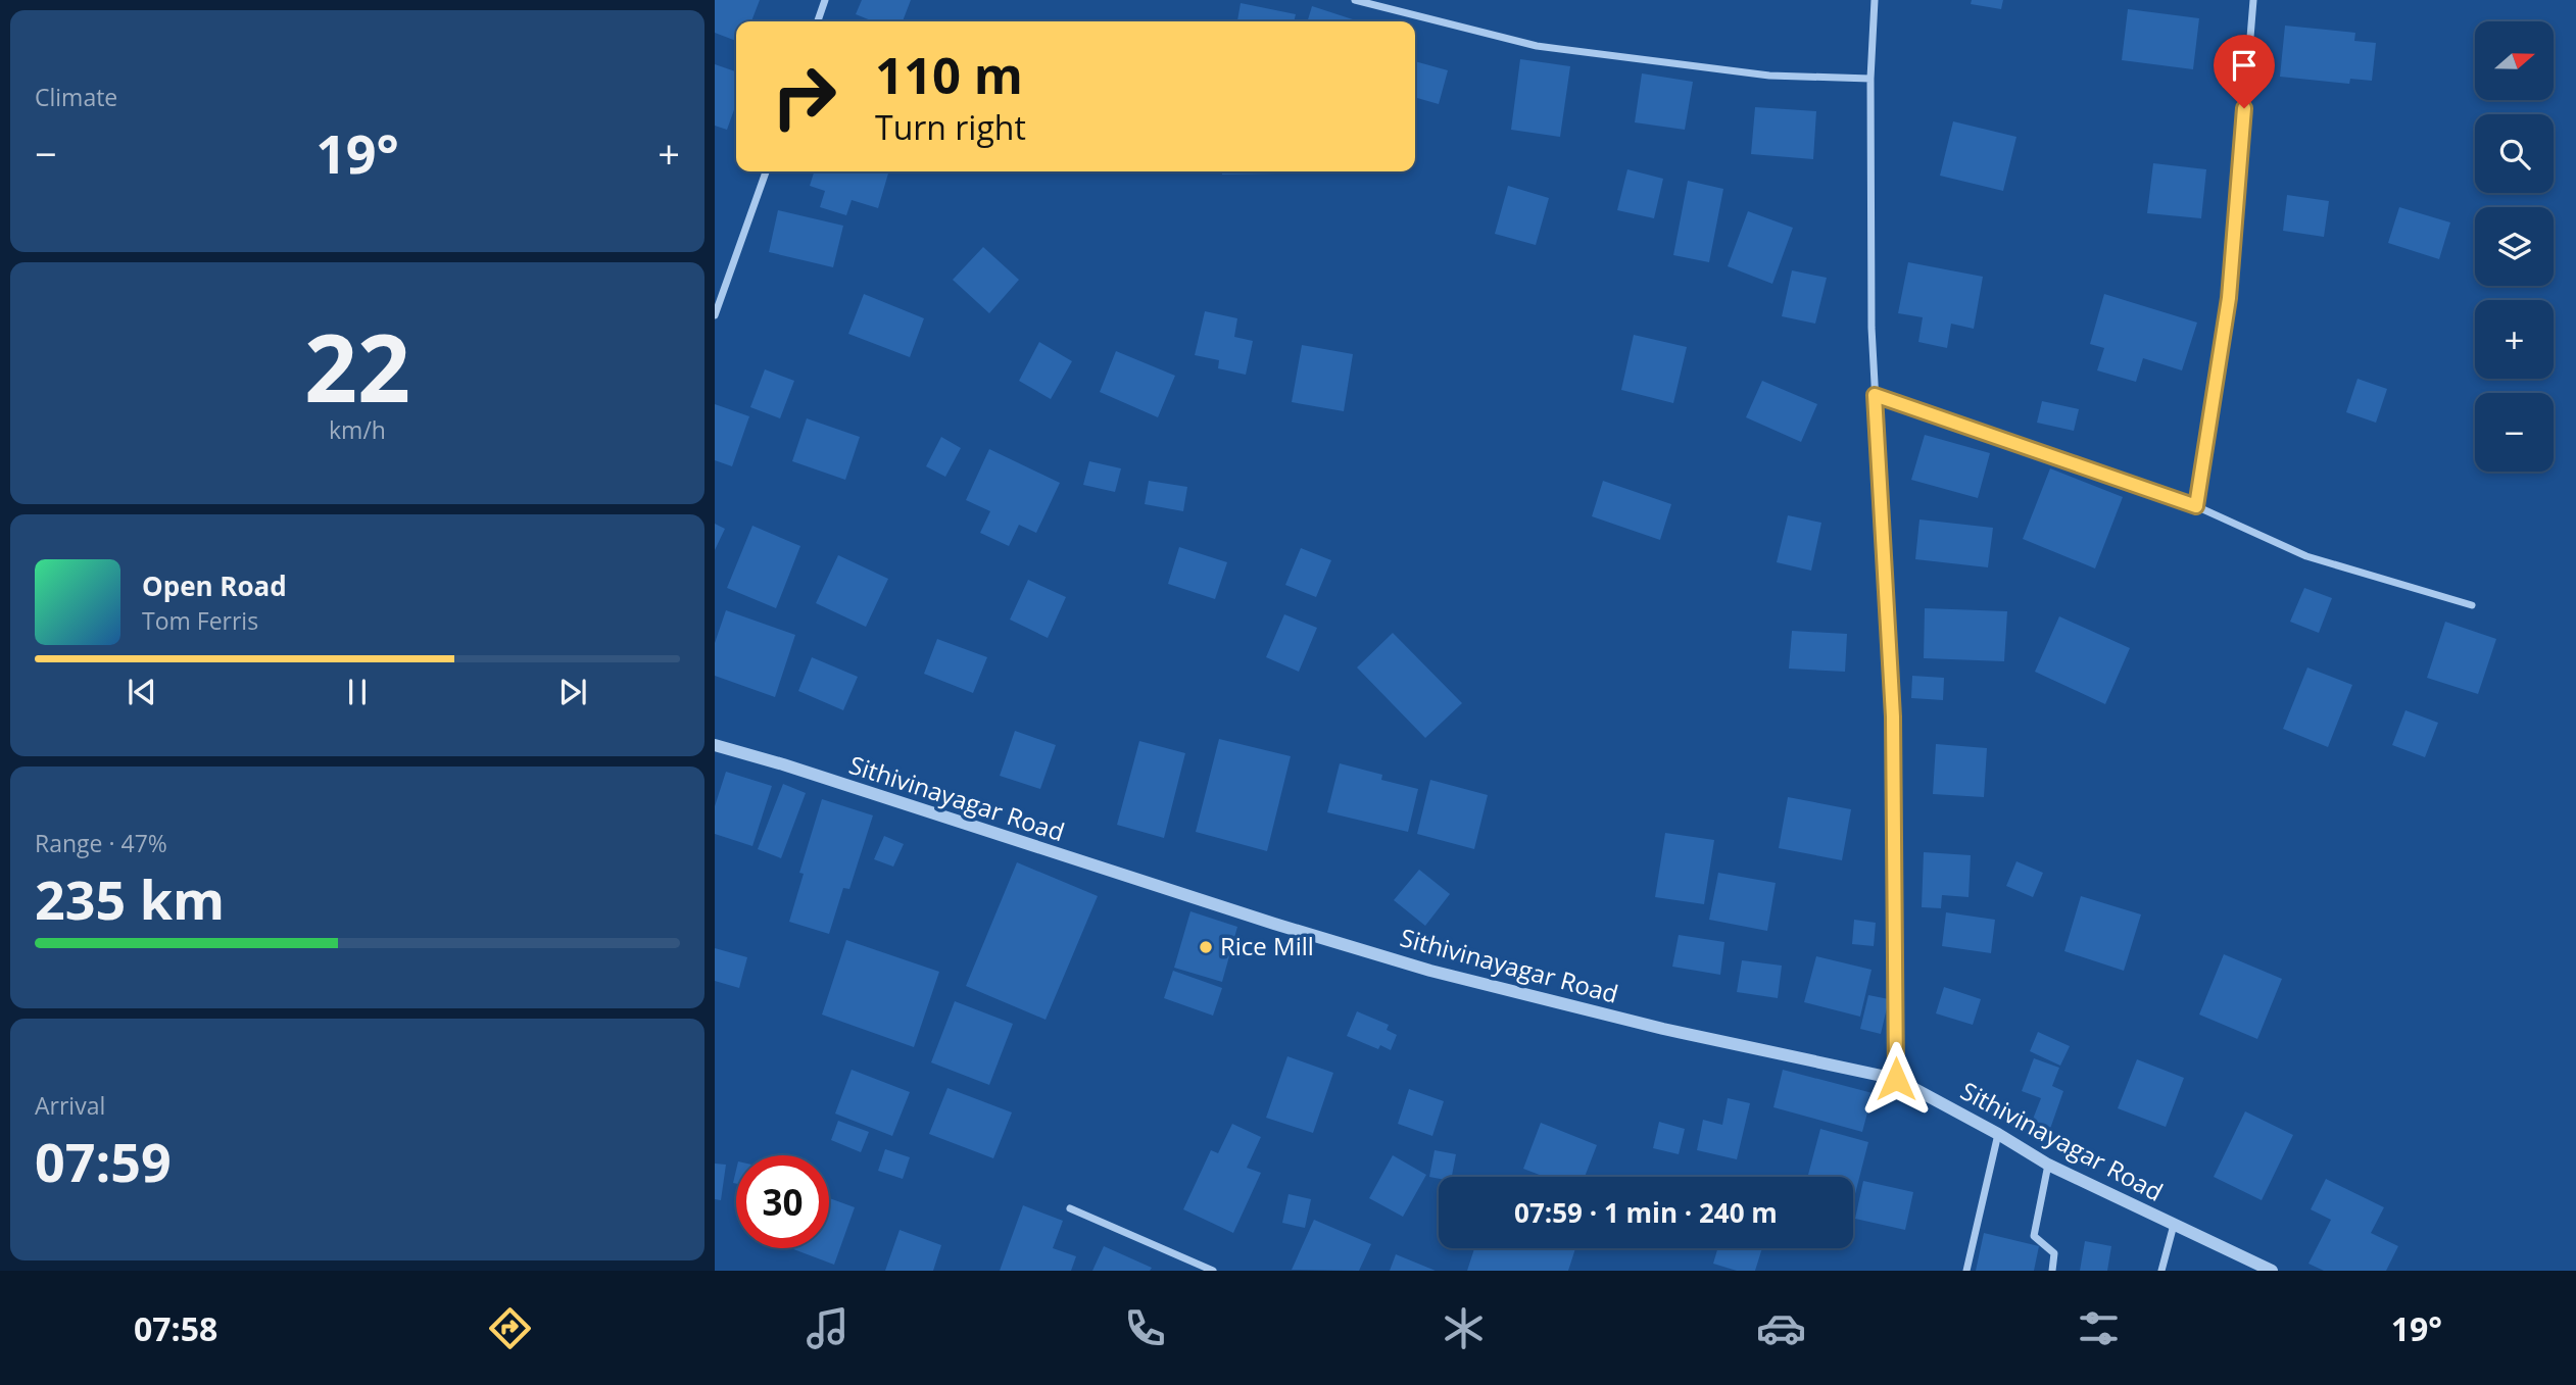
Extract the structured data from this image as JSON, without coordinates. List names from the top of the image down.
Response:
{
  "streets": {
    "street": ["Sithivinayagar Road"]
  },
  "places": ["Rice Mill"],
  "north": "right",
  "page": {
    "tile": [
      "Climate",
      ["22", "km/h"],
      ["Range · 47%", "235 km"],
      ["Arrival", "07:59"]
    ],
    "map_buttons": ["+", "−"],
    "turn": ["110 m", "Turn right"],
    "heat": ["−", "19°", "+"],
    "song": ["Open Road", "Tom Ferris"],
    "limit": "30",
    "trip": "07:59 · 1 min · 240 m",
    "tabs": ["07:58", "19°"]
  }
}
